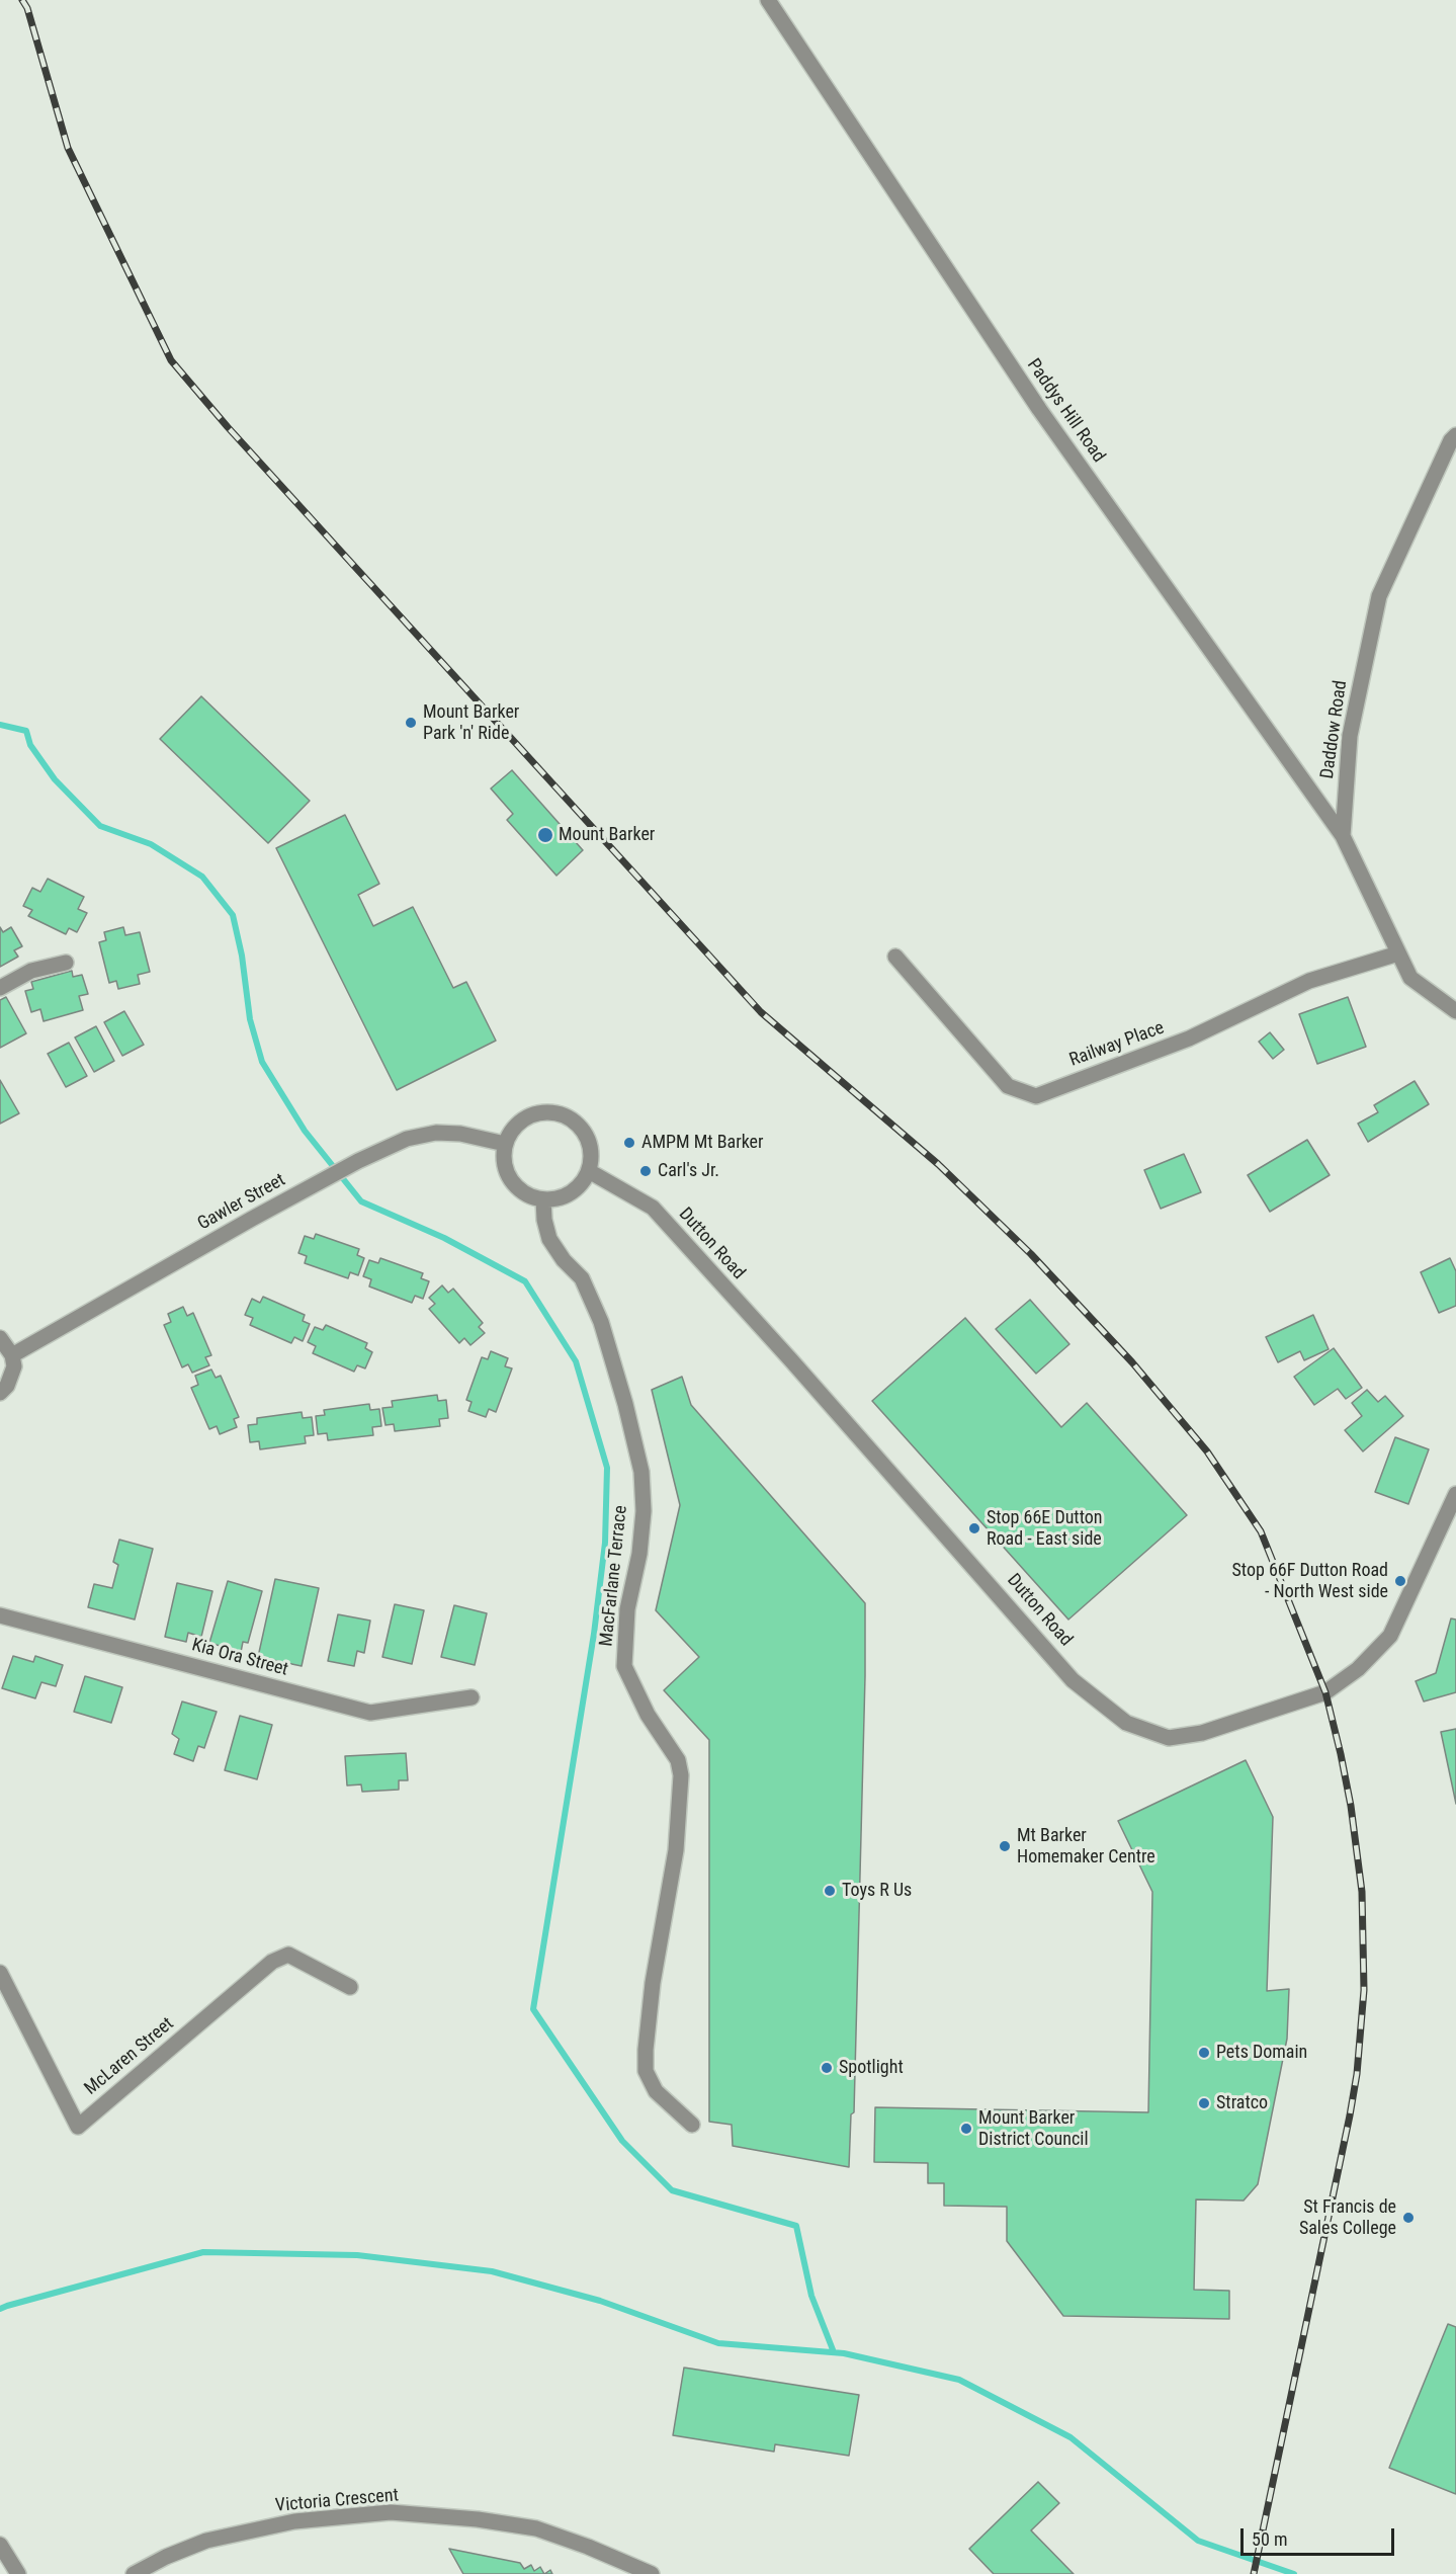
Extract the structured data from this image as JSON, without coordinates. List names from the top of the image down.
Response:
{
  "streets": {
    "street": [
      "Paddys Hill Road",
      "Daddow Road",
      "Railway Place",
      "Gawler Street",
      "Dutton Road",
      "MacFarlane Terrace",
      "Kia Ora Street",
      "McLaren Street",
      "Victoria Crescent"
    ]
  },
  "crossings": [
    ["Paddys Hill Road", "Daddow Road"],
    ["Daddow Road", "Railway Place"],
    ["Gawler Street", "Dutton Road"],
    ["Gawler Street", "MacFarlane Terrace"],
    ["Dutton Road", "MacFarlane Terrace"]
  ],
  "places": [
    "Mount Barker Park 'n' Ride",
    "Mount Barker",
    "AMPM Mt Barker",
    "Carl's Jr.",
    "Stop 66E Dutton Road - East side",
    "Stop 66F Dutton Road - North West side",
    "Mt Barker Homemaker Centre",
    "Toys R Us",
    "Pets Domain",
    "Spotlight",
    "Stratco",
    "Mount Barker District Council",
    "St Francis de Sales College"
  ],
  "scale_bar": "50 m"
}
